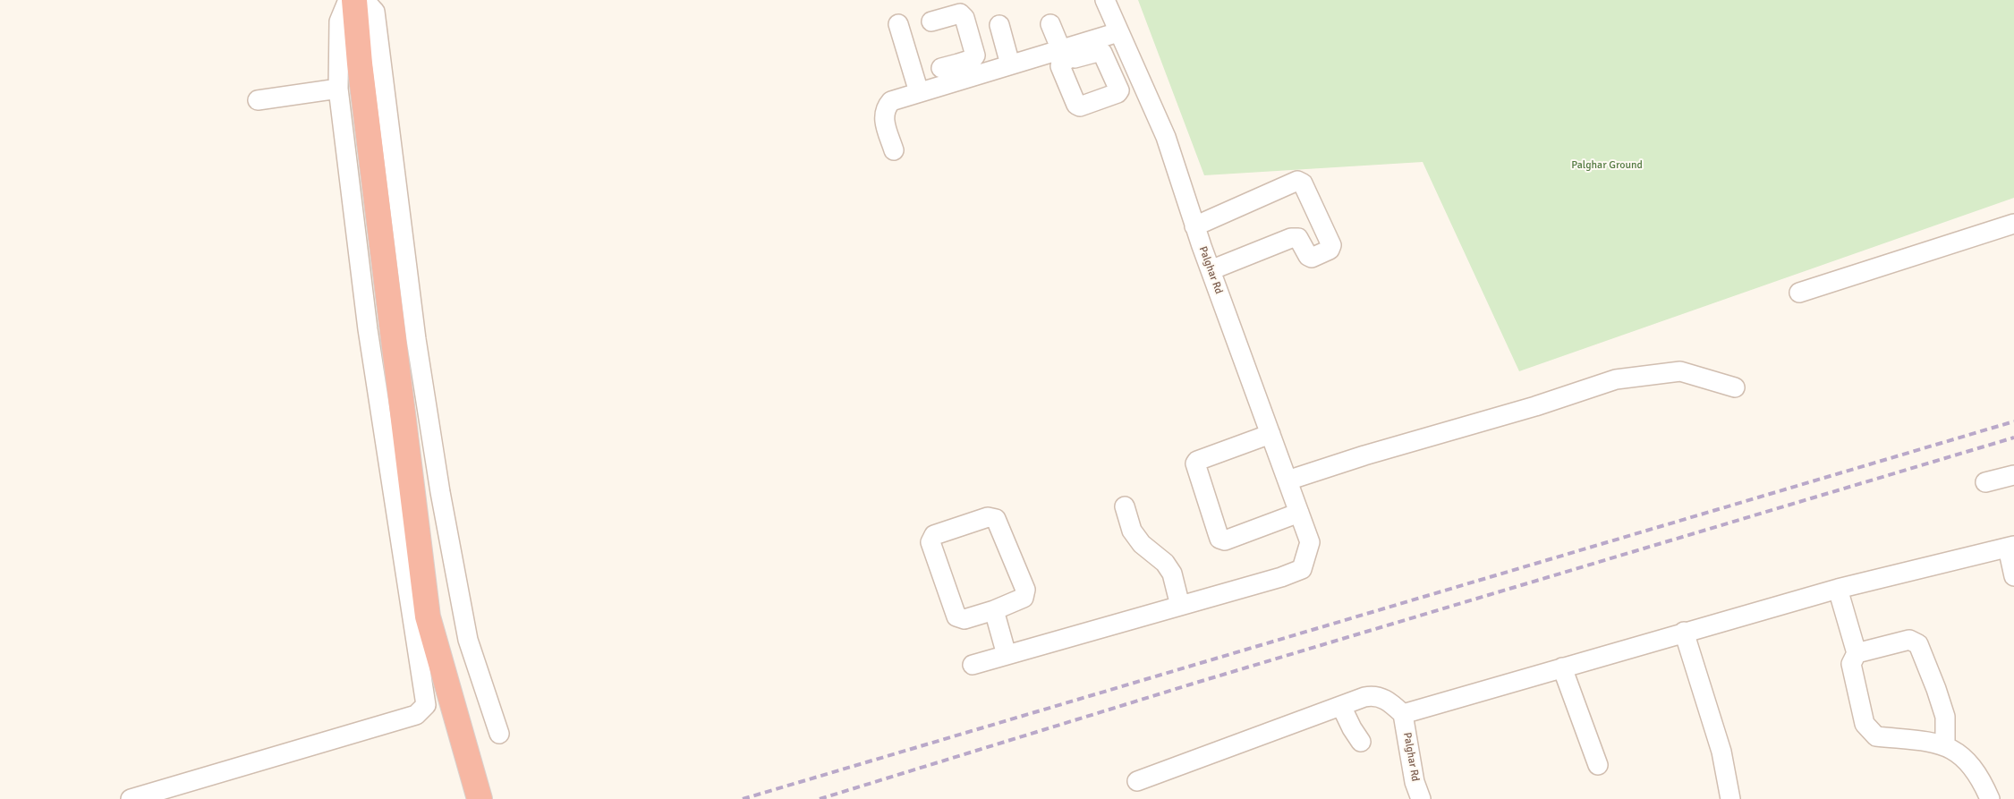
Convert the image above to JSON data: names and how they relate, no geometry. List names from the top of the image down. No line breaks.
{"streets":{"street":["Palghar Rd"]},"parks":["Palghar Ground"]}
